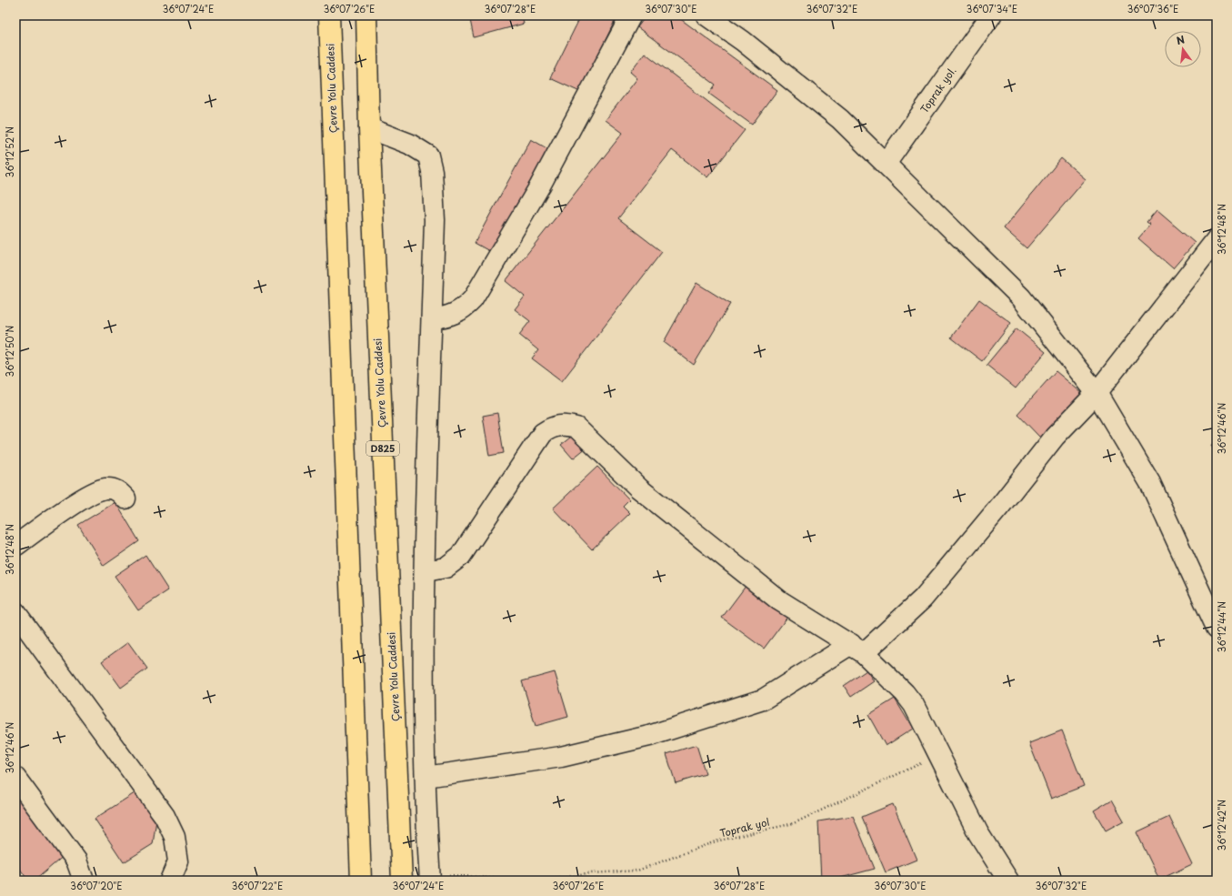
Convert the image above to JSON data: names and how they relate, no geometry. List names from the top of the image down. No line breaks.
{"streets":{"highway":["Çevre Yolu Caddesi","D825"],"street":["Toprak yol."],"path":["Toprak yol"]},"north":"top","coordinates":["36°07'24\"E","36°07'26\"E","36°07'28\"E","36°07'30\"E","36°07'32\"E","36°07'34\"E","36°07'36\"E","36°12'52\"N","36°12'48\"N","36°12'50\"N","36°12'46\"N","36°12'44\"N","36°12'42\"N","36°07'20\"E","36°07'22\"E"]}
